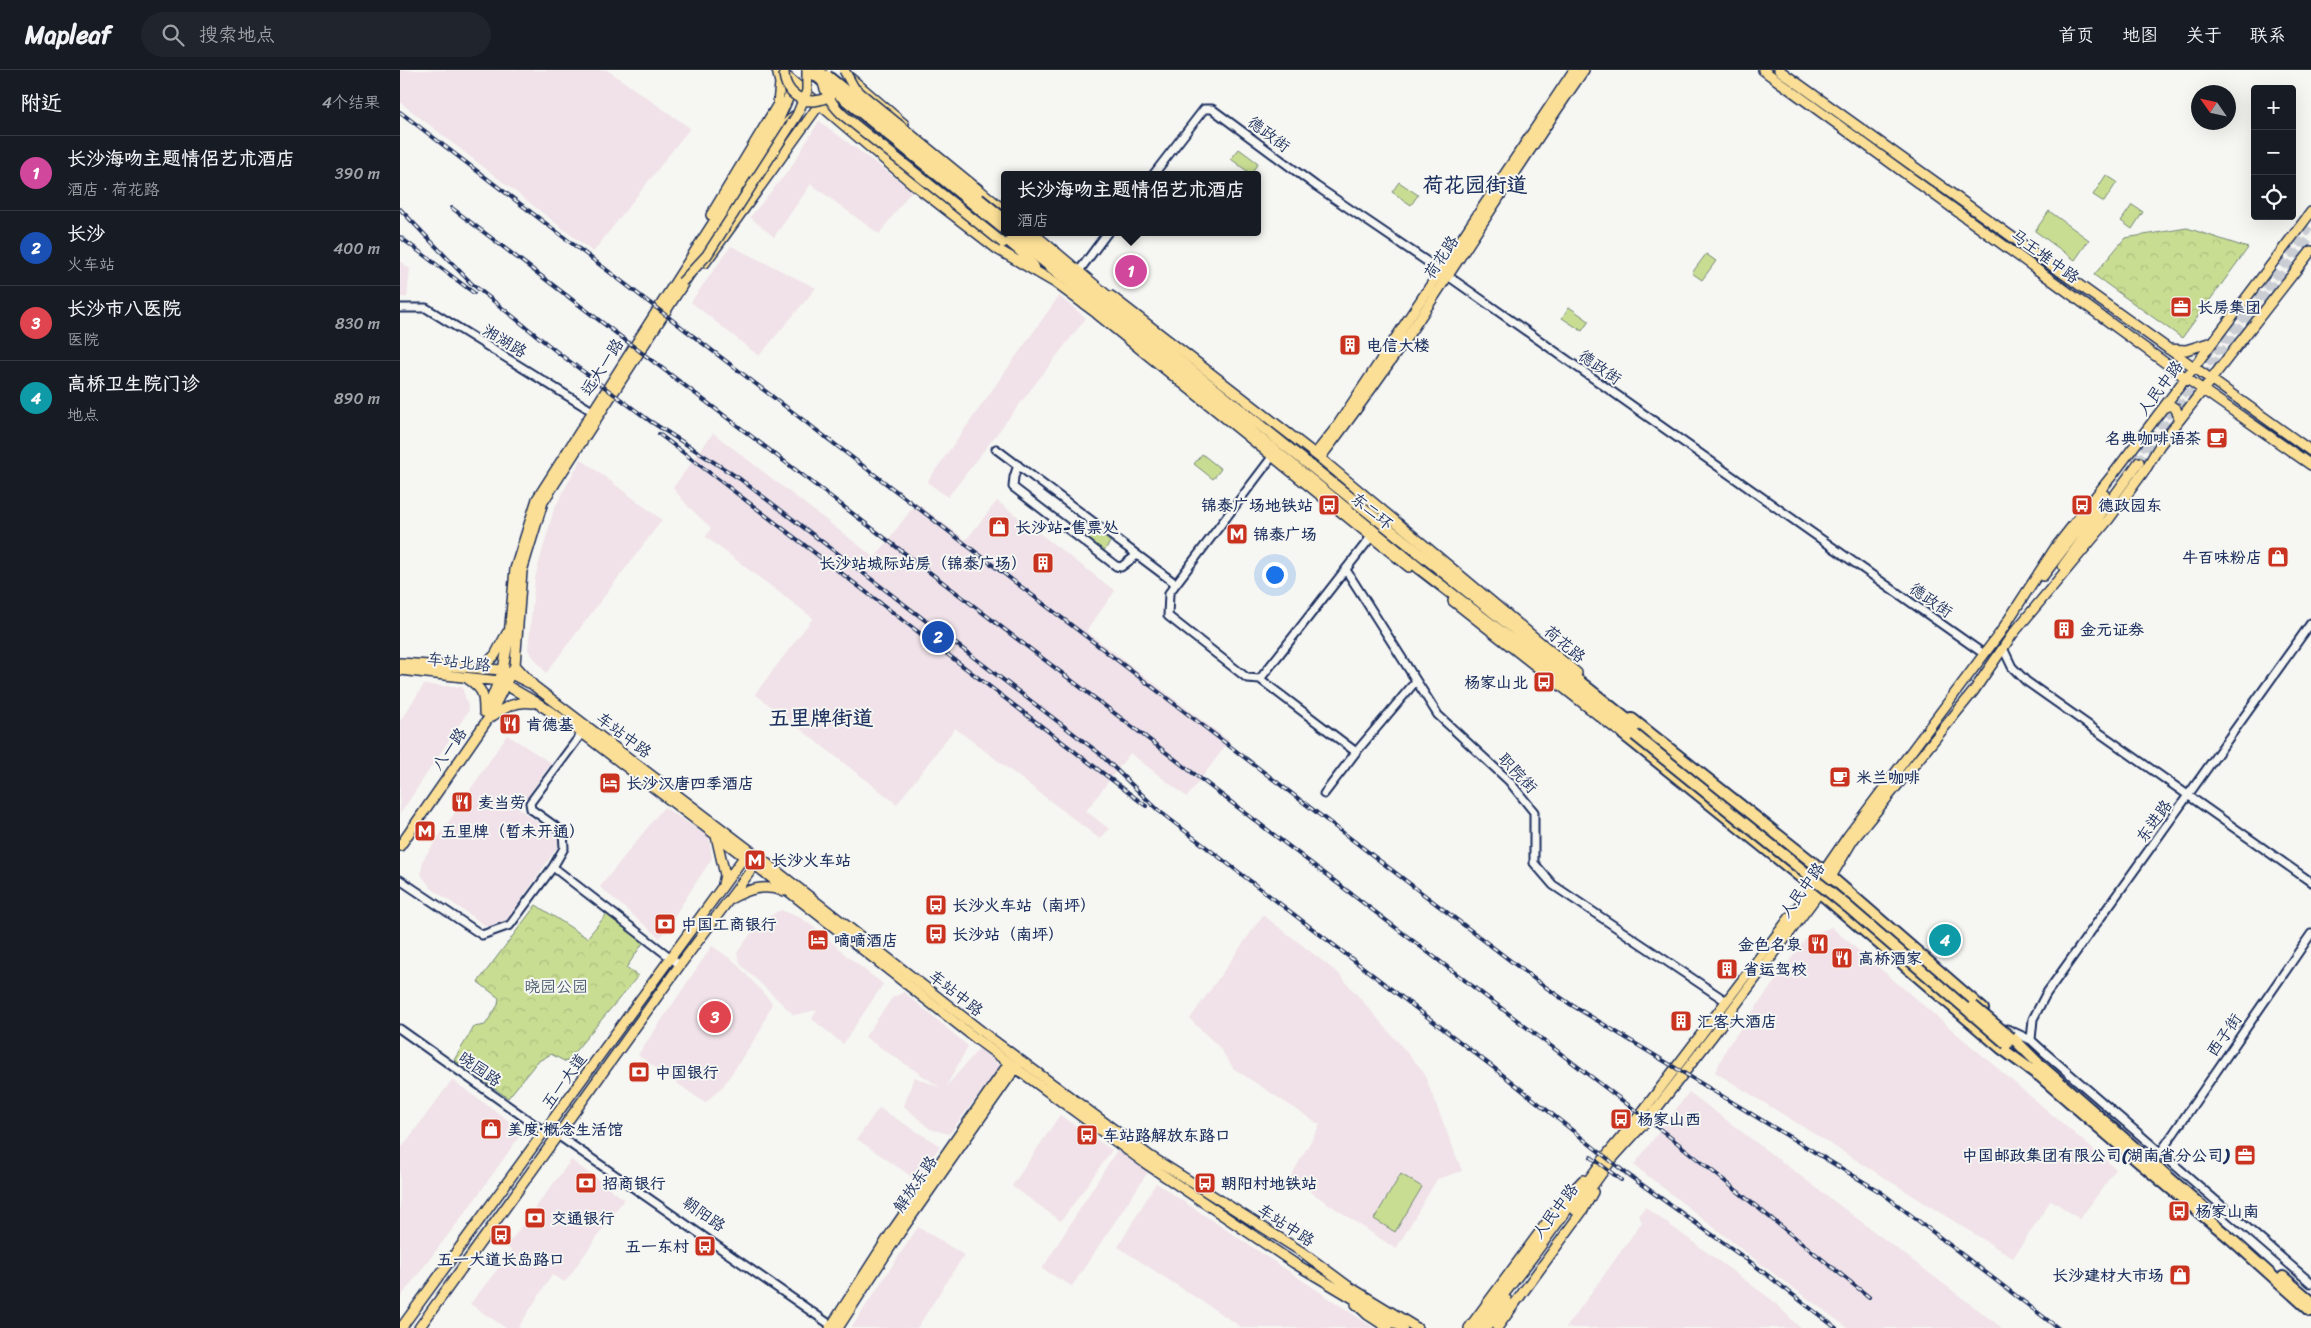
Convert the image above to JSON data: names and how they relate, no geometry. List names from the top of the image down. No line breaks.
{"streets":{"highway":["东二环"],"main road":["马王堆中路","荷花路","远大一路","人民中路","车站北路","车站中路","八一路","五一大道","解放东路"],"street":["德政街","湘湖路","职院街","东进路","西子街","晓园路","朝阳路"]},"crossings":[["德政街","荷花路"],["德政街","人民中路"],["马王堆中路","人民中路"],["荷花路","东二环"],["湘湖路","远大一路"],["远大一路","车站北路"],["远大一路","八一路"],["人民中路","职院街"],["车站北路","车站中路"],["车站北路","八一路"],["车站中路","五一大道"],["车站中路","解放东路"],["晓园路","五一大道"],["晓园路","朝阳路"],["五一大道","朝阳路"],["解放东路","朝阳路"]],"districts":["荷花园街道","五里牌街道"],"parks":["晓园公园"],"places":{"office":["长房集团","中国邮政集团有限公司(湖南省分公司)"],"building":["电信大楼","长沙站城际站房（锦泰广场）","金元证券","省运驾校","汇客大酒店"],"cafe":["名典咖啡语茶","米兰咖啡"],"bus stop":["锦泰广场地铁站","德政园东","杨家山北","长沙火车站（南坪）","长沙站（南坪）","杨家山西","车站路解放东路口","朝阳村地铁站","杨家山南","五一大道长岛路口","五一东村"],"shop":["长沙站-售票处","牛百味粉店","美度·概念生活馆","长沙建材大市场"],"metro station":["锦泰广场","五里牌（暂未开通）","长沙火车站"],"restaurant":["肯德基","麦当劳","金色名泉","高桥酒家"],"hotel":["长沙汉唐四季酒店","嘀嘀酒店"],"bank":["中国工商银行","中国银行","招商银行","交通银行"]},"north":"top left","page":{"header":"Mapleaf","search":"搜索地点","nav":["首页","地图","关于","联系"],"heading":["附近","4个结果"],"map_buttons":["+","−"],"list":[{"mark":"1","name":"长沙海吻主题情侣艺术酒店","note":"酒店 · 荷花路","value":"390 m"},{"mark":"2","name":"长沙","note":"火车站","value":"400 m"},{"mark":"3","name":"长沙市八医院","note":"医院","value":"830 m"},{"mark":"4","name":"高桥卫生院门诊","note":"地点","value":"890 m"}],"popup":["长沙海吻主题情侣艺术酒店","酒店"],"pins":["1","2","4","3"]}}
